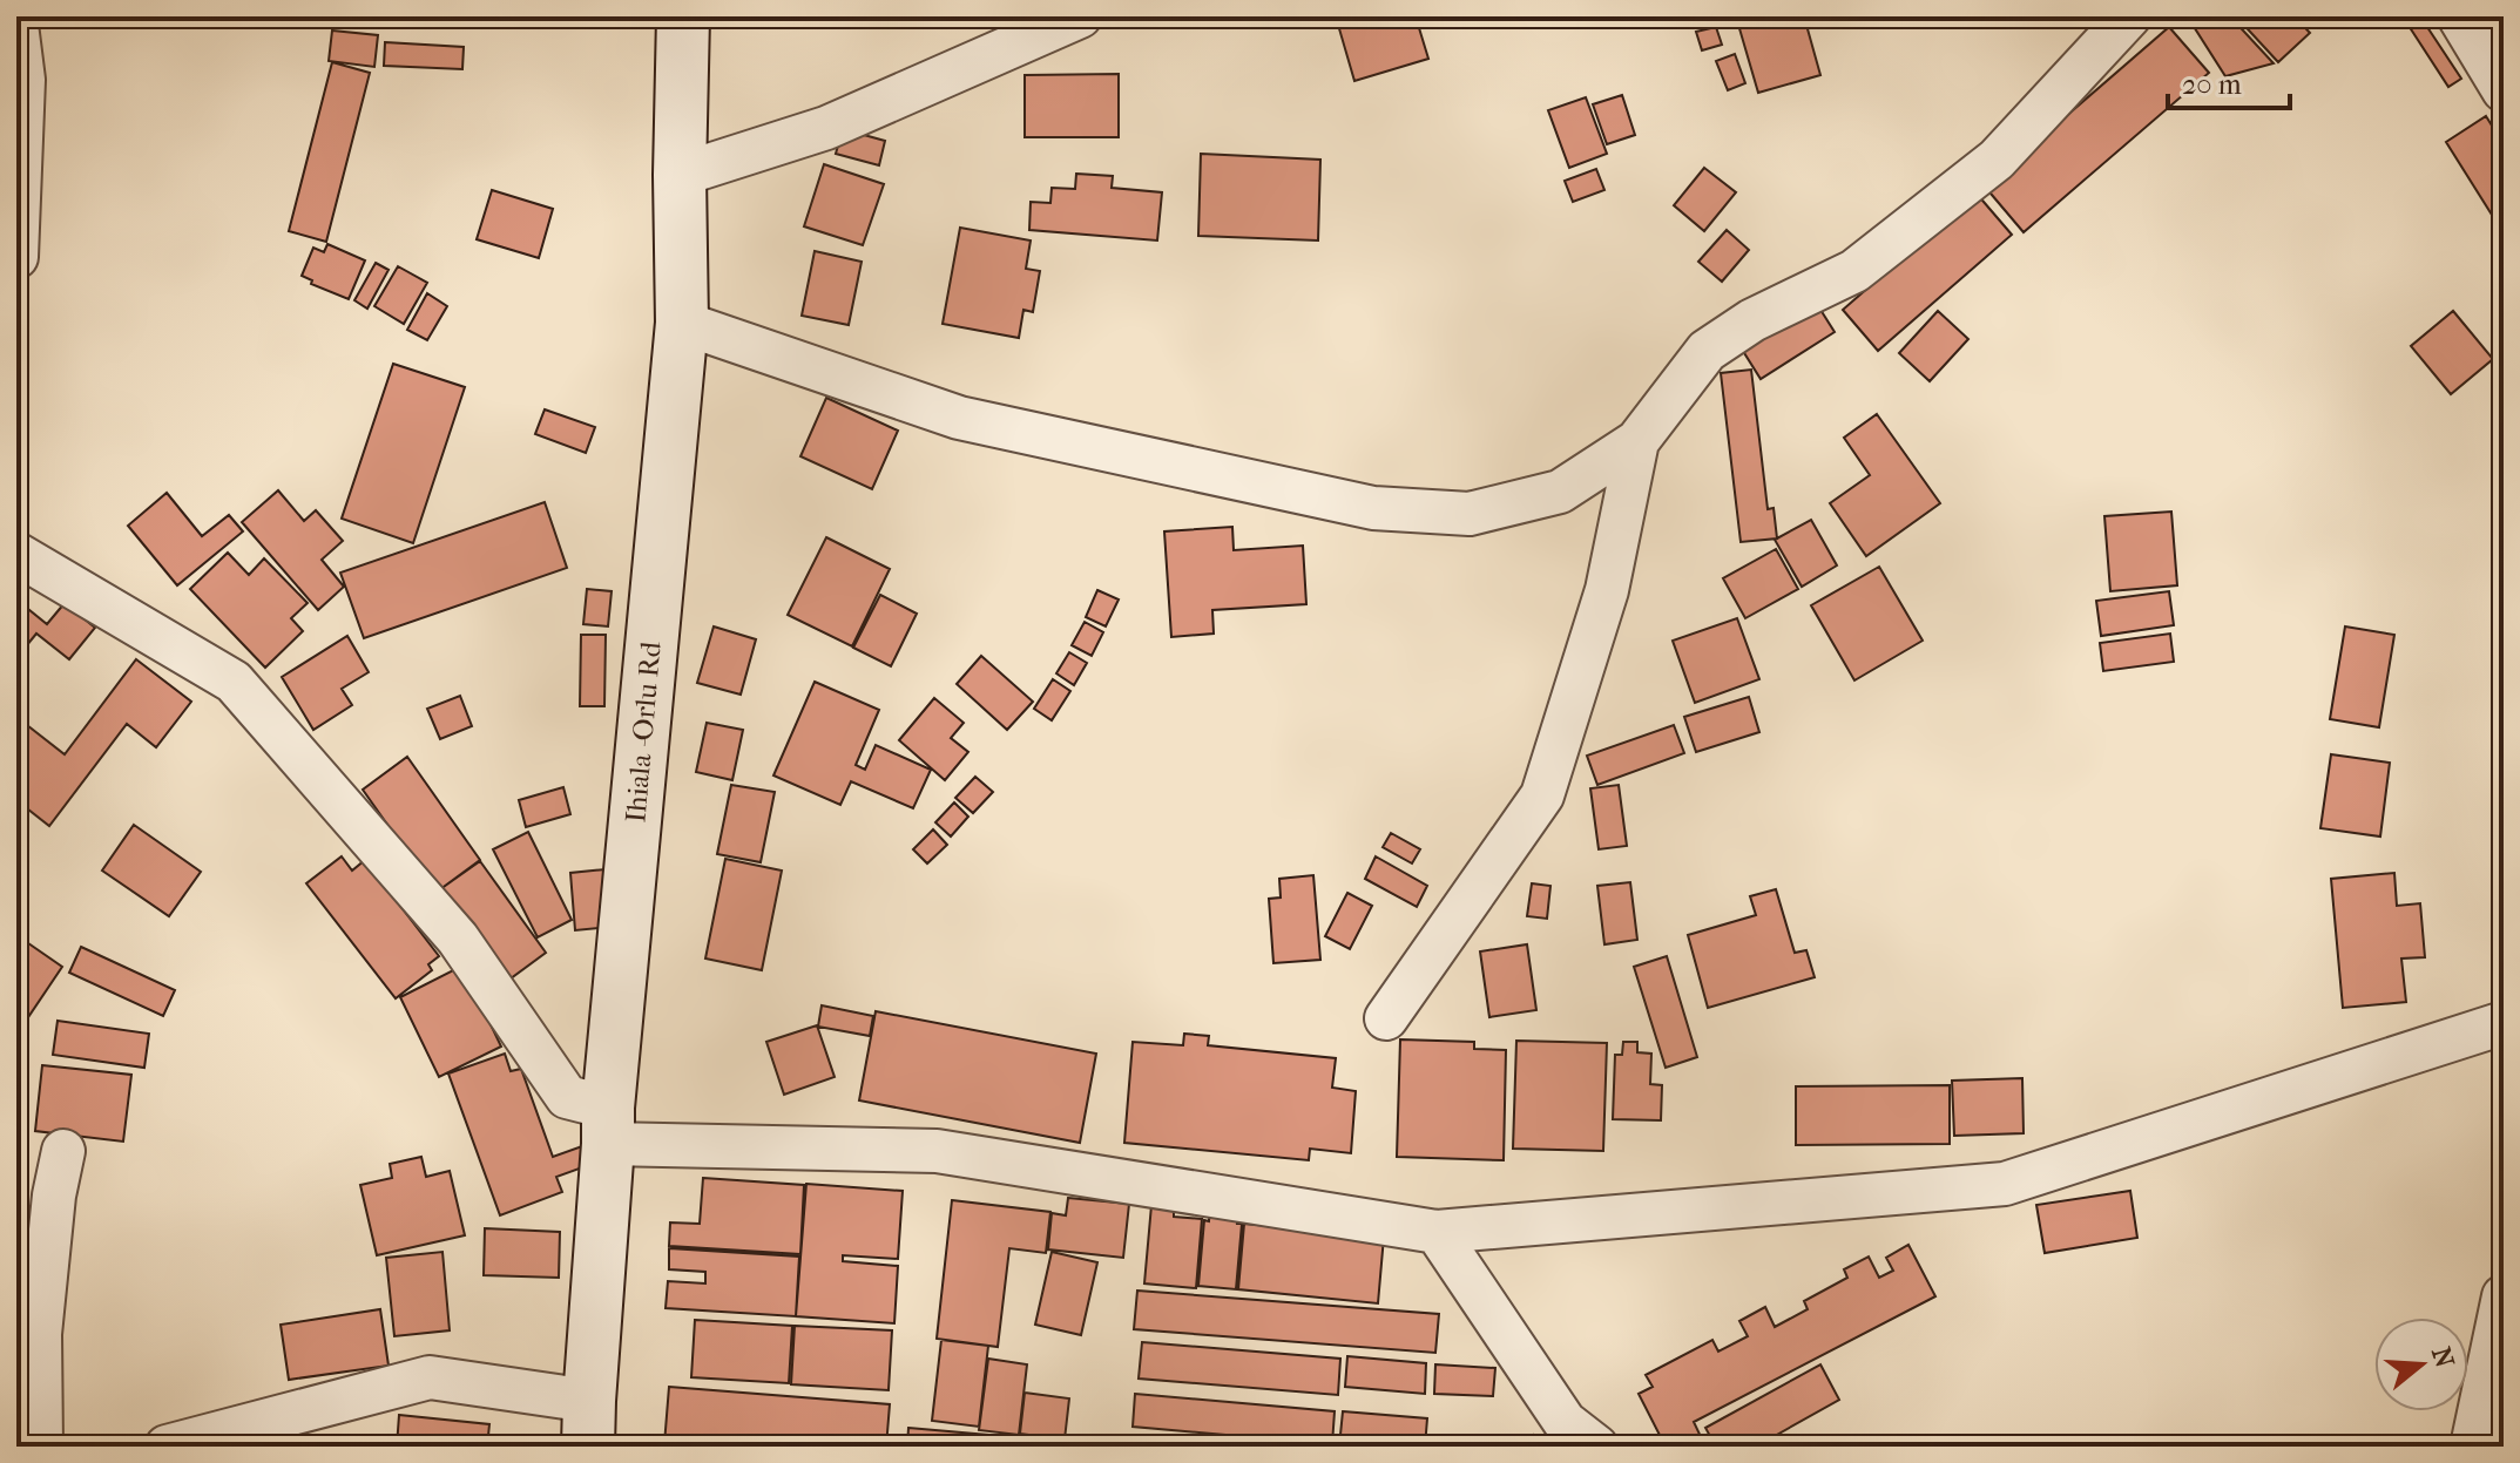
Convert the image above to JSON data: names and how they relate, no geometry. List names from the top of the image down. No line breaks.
{"streets":{"main road":["Ihiala -Orlu Rd"]},"scale_bar":"20 m","north":"right"}
